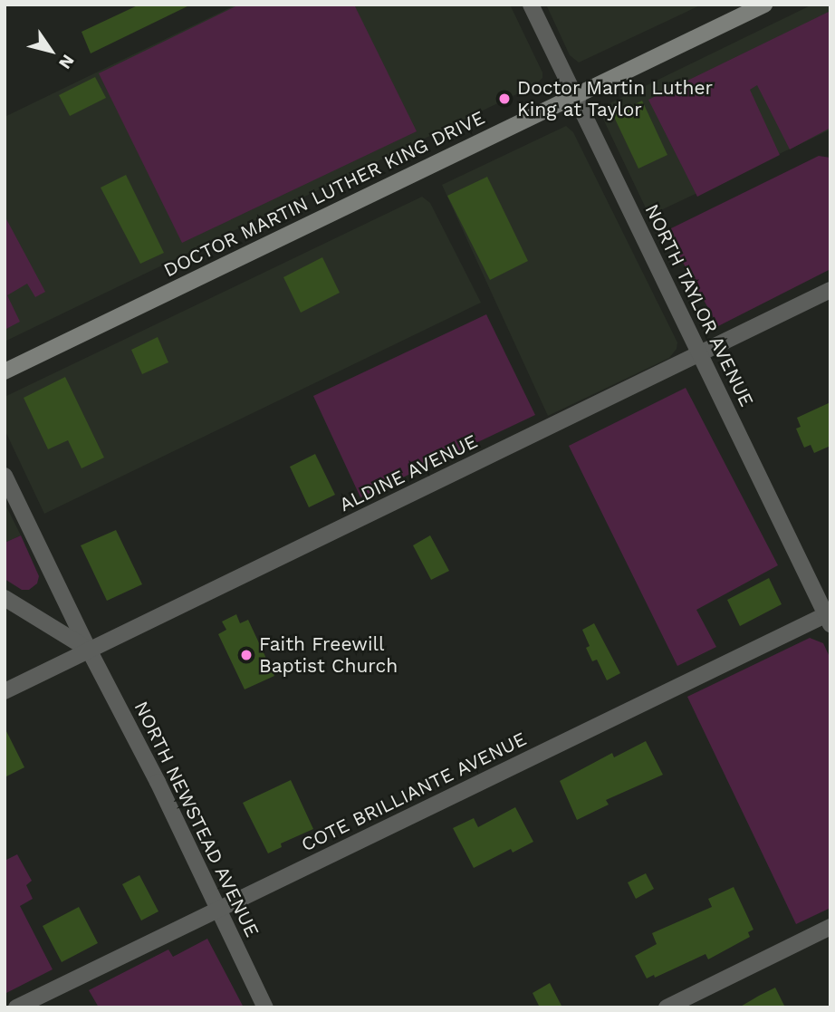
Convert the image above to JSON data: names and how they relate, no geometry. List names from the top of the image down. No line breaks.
{"streets":{"main road":["DOCTOR MARTIN LUTHER KING DRIVE"],"street":["NORTH TAYLOR AVENUE","ALDINE AVENUE","COTE BRILLIANTE AVENUE","NORTH NEWSTEAD AVENUE"]},"crossings":[["DOCTOR MARTIN LUTHER KING DRIVE","NORTH TAYLOR AVENUE"],["NORTH TAYLOR AVENUE","ALDINE AVENUE"],["NORTH TAYLOR AVENUE","COTE BRILLIANTE AVENUE"],["ALDINE AVENUE","NORTH NEWSTEAD AVENUE"],["COTE BRILLIANTE AVENUE","NORTH NEWSTEAD AVENUE"]],"places":["Doctor Martin Luther King at Taylor","Faith Freewill Baptist Church"],"north":"bottom right"}
